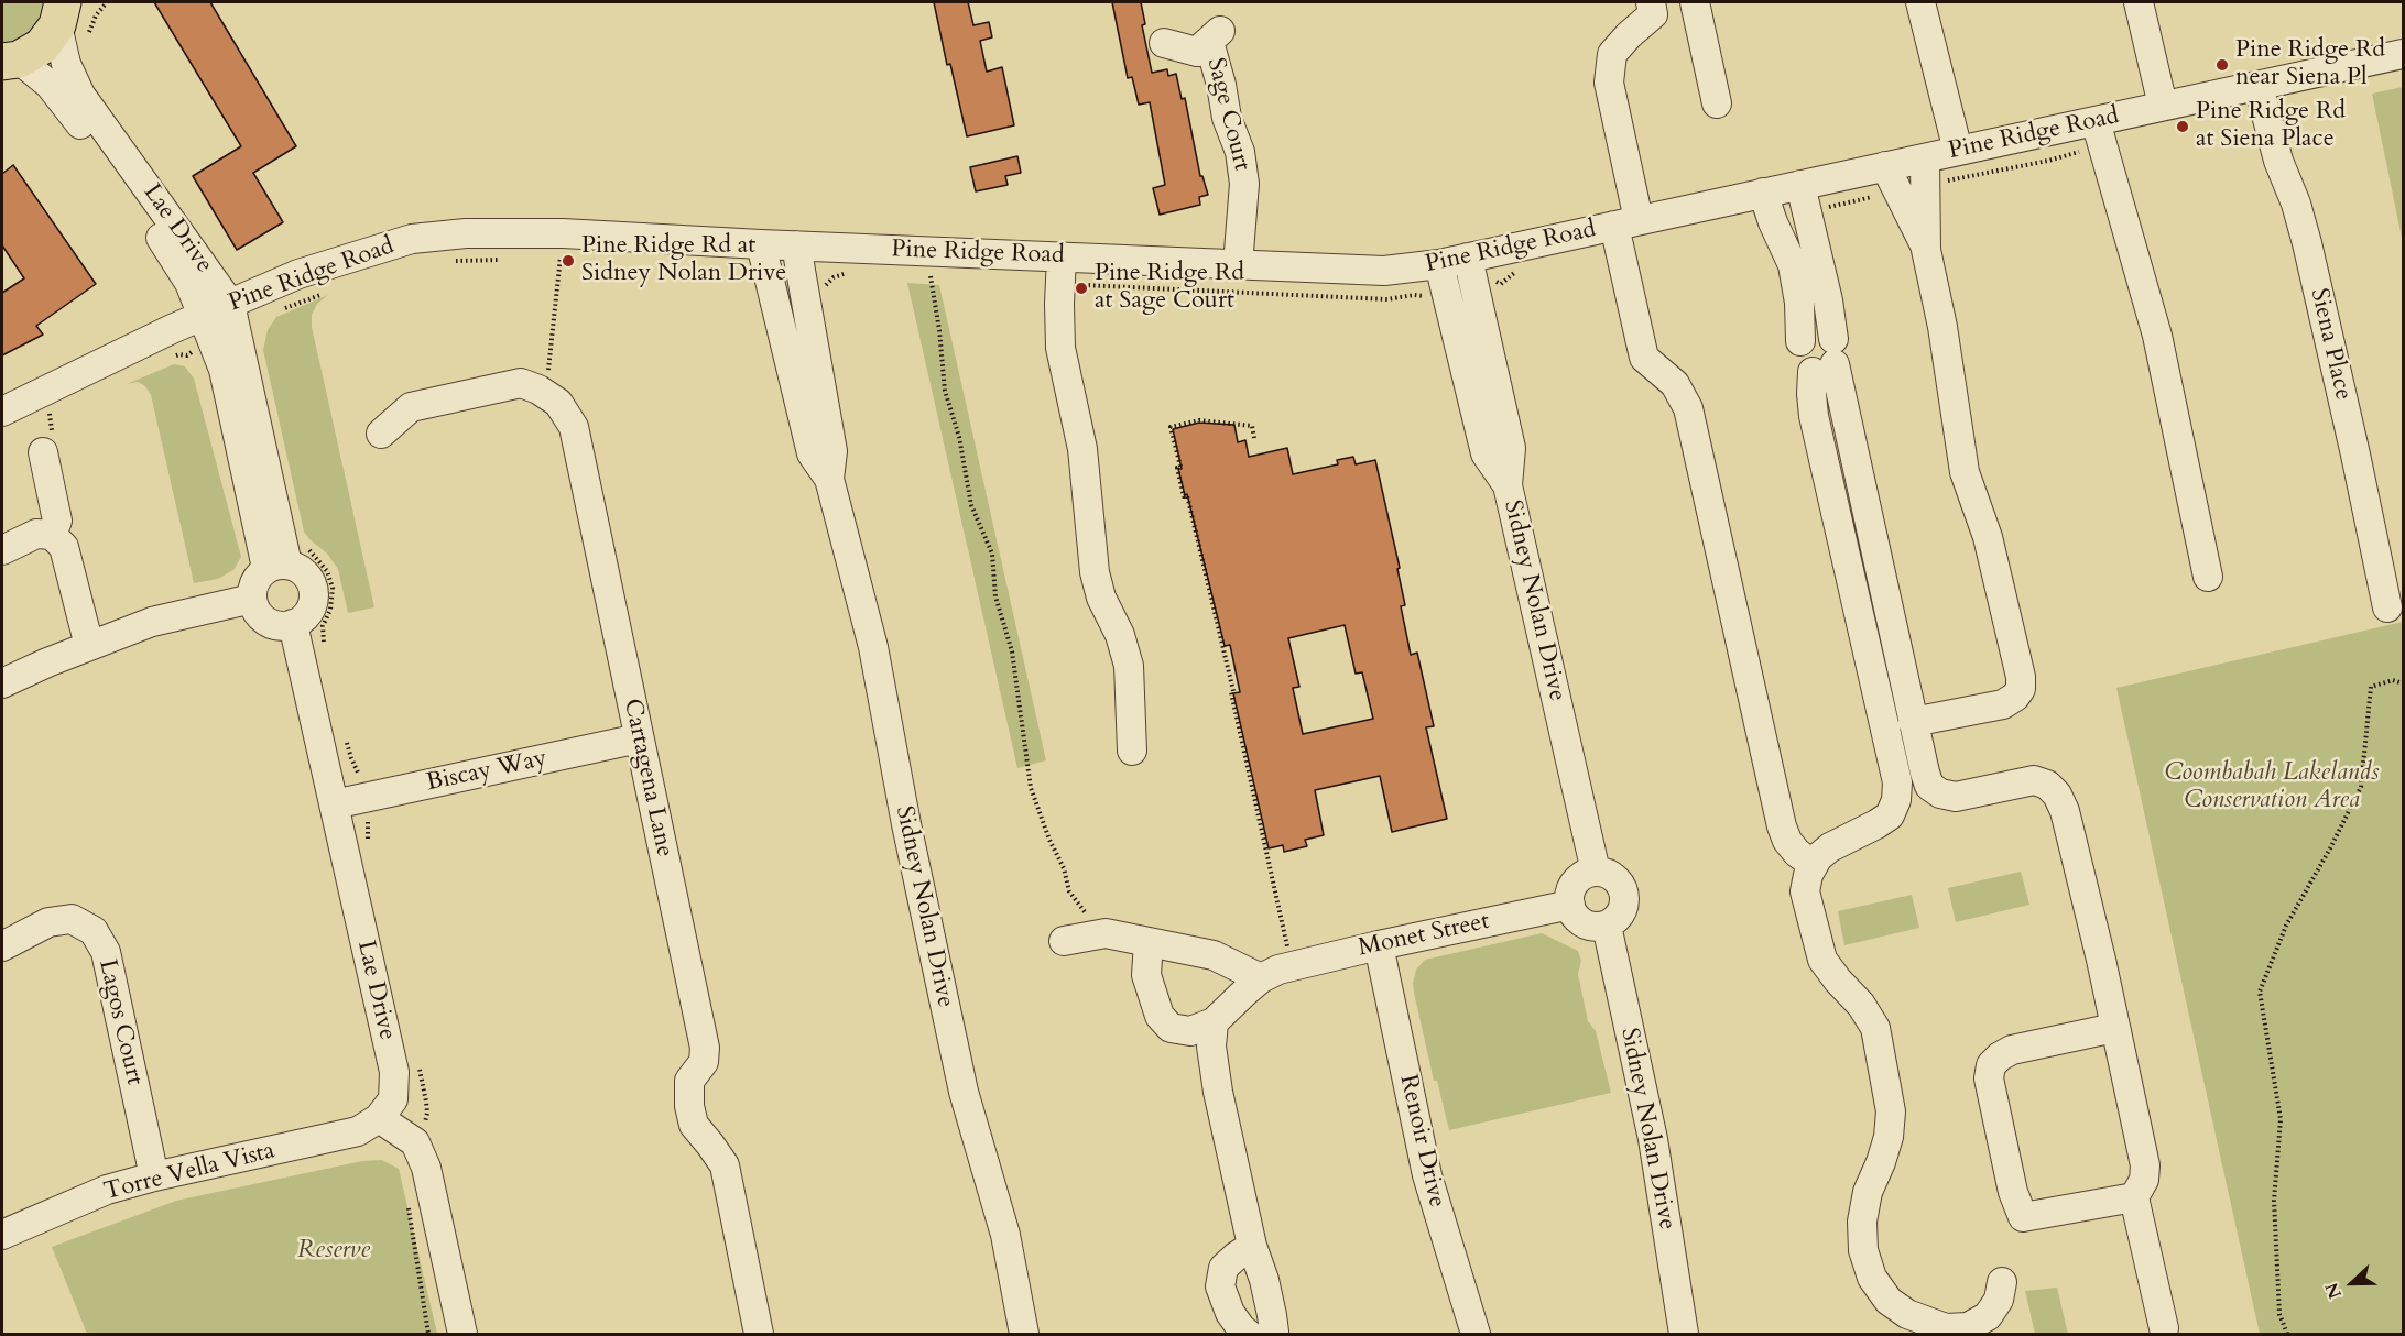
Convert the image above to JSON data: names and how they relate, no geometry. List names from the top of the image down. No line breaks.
{"streets":{"street":["Sage Court","Pine Ridge Road","Lae Drive","Siena Place","Sidney Nolan Drive","Biscay Way","Cartagena Lane","Monet Street","Lagos Court","Renoir Drive","Torre Vella Vista"]},"crossings":[["Sage Court","Pine Ridge Road"],["Pine Ridge Road","Lae Drive"],["Pine Ridge Road","Siena Place"],["Pine Ridge Road","Sidney Nolan Drive"],["Lae Drive","Biscay Way"],["Lae Drive","Torre Vella Vista"],["Sidney Nolan Drive","Monet Street"],["Biscay Way","Cartagena Lane"],["Monet Street","Renoir Drive"],["Lagos Court","Torre Vella Vista"]],"parks":["Coombabah Lakelands Conservation Area","Reserve"],"places":["Pine Ridge Rd near Siena Pl","Pine Ridge Rd at Siena Place","Pine Ridge Rd at Sidney Nolan Drive","Pine Ridge Rd at Sage Court"],"north":"left"}
